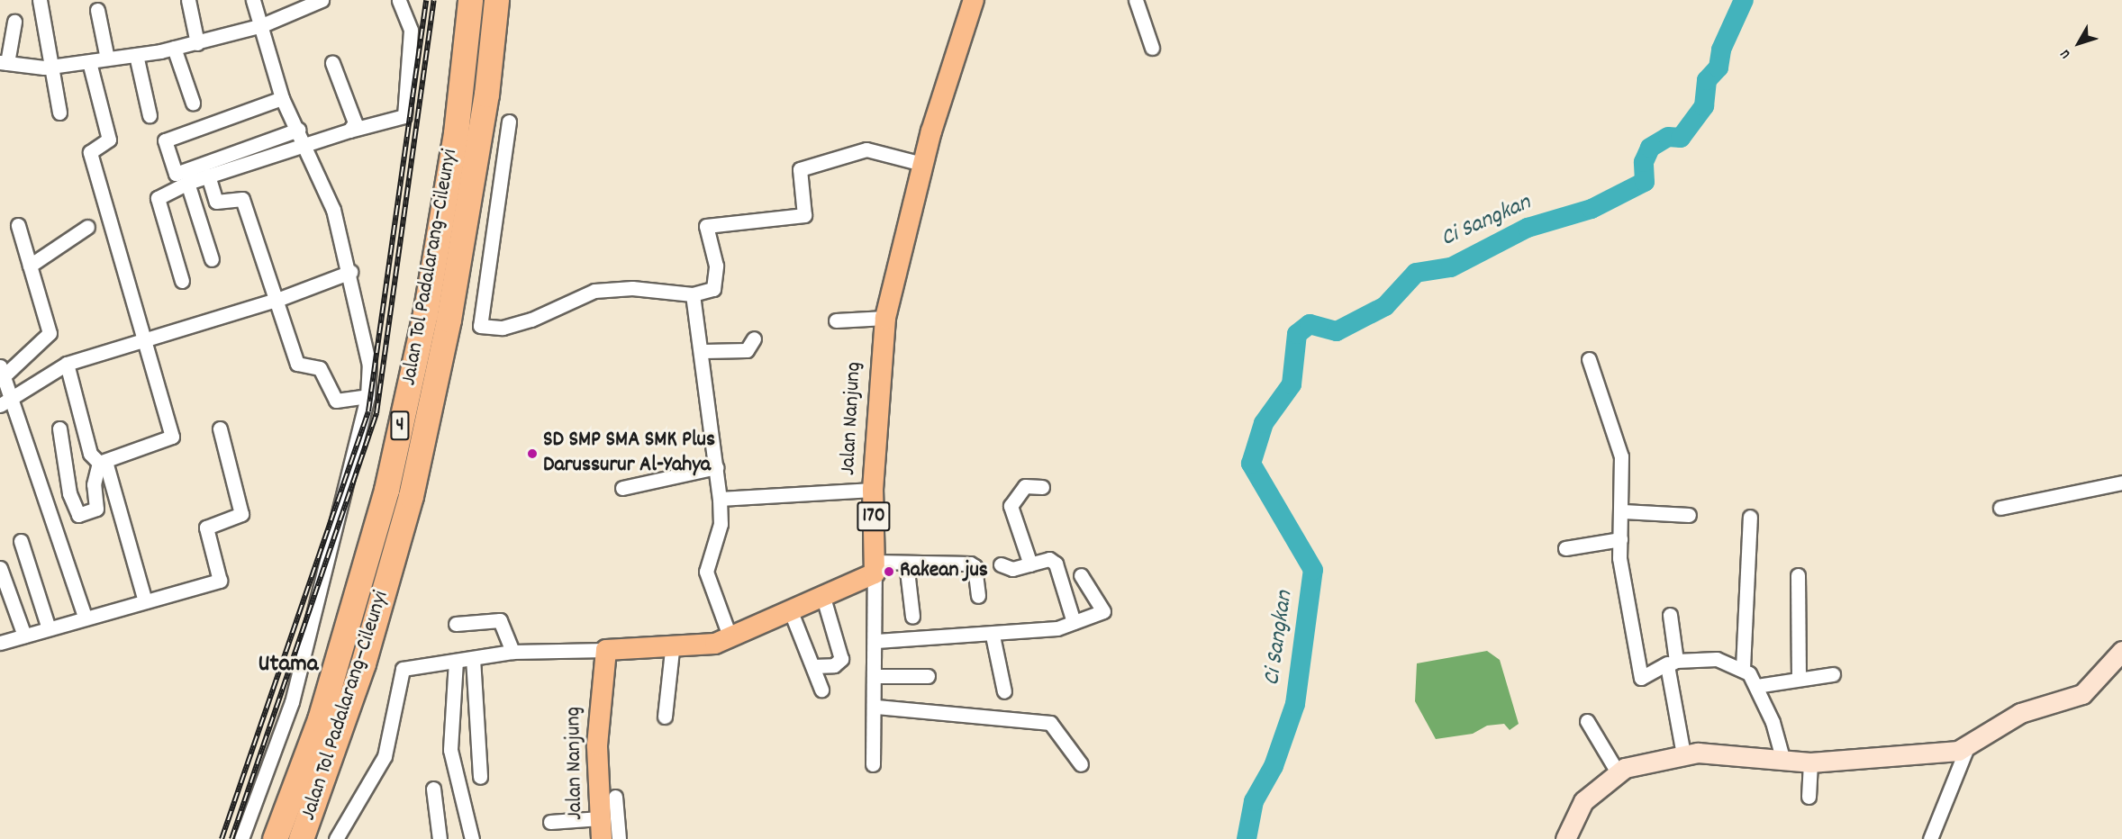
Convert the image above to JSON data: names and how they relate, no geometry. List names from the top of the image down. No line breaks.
{"streets":{"highway":["Jalan Tol Padalarang–Cileunyi","4"],"main road":["Jalan Nanjung","170"]},"districts":["Utama"],"water":["Ci Sangkan"],"places":["SD SMP SMA SMK Plus Darussurur Al-Yahya","Rakean jus"],"north":"bottom left"}
